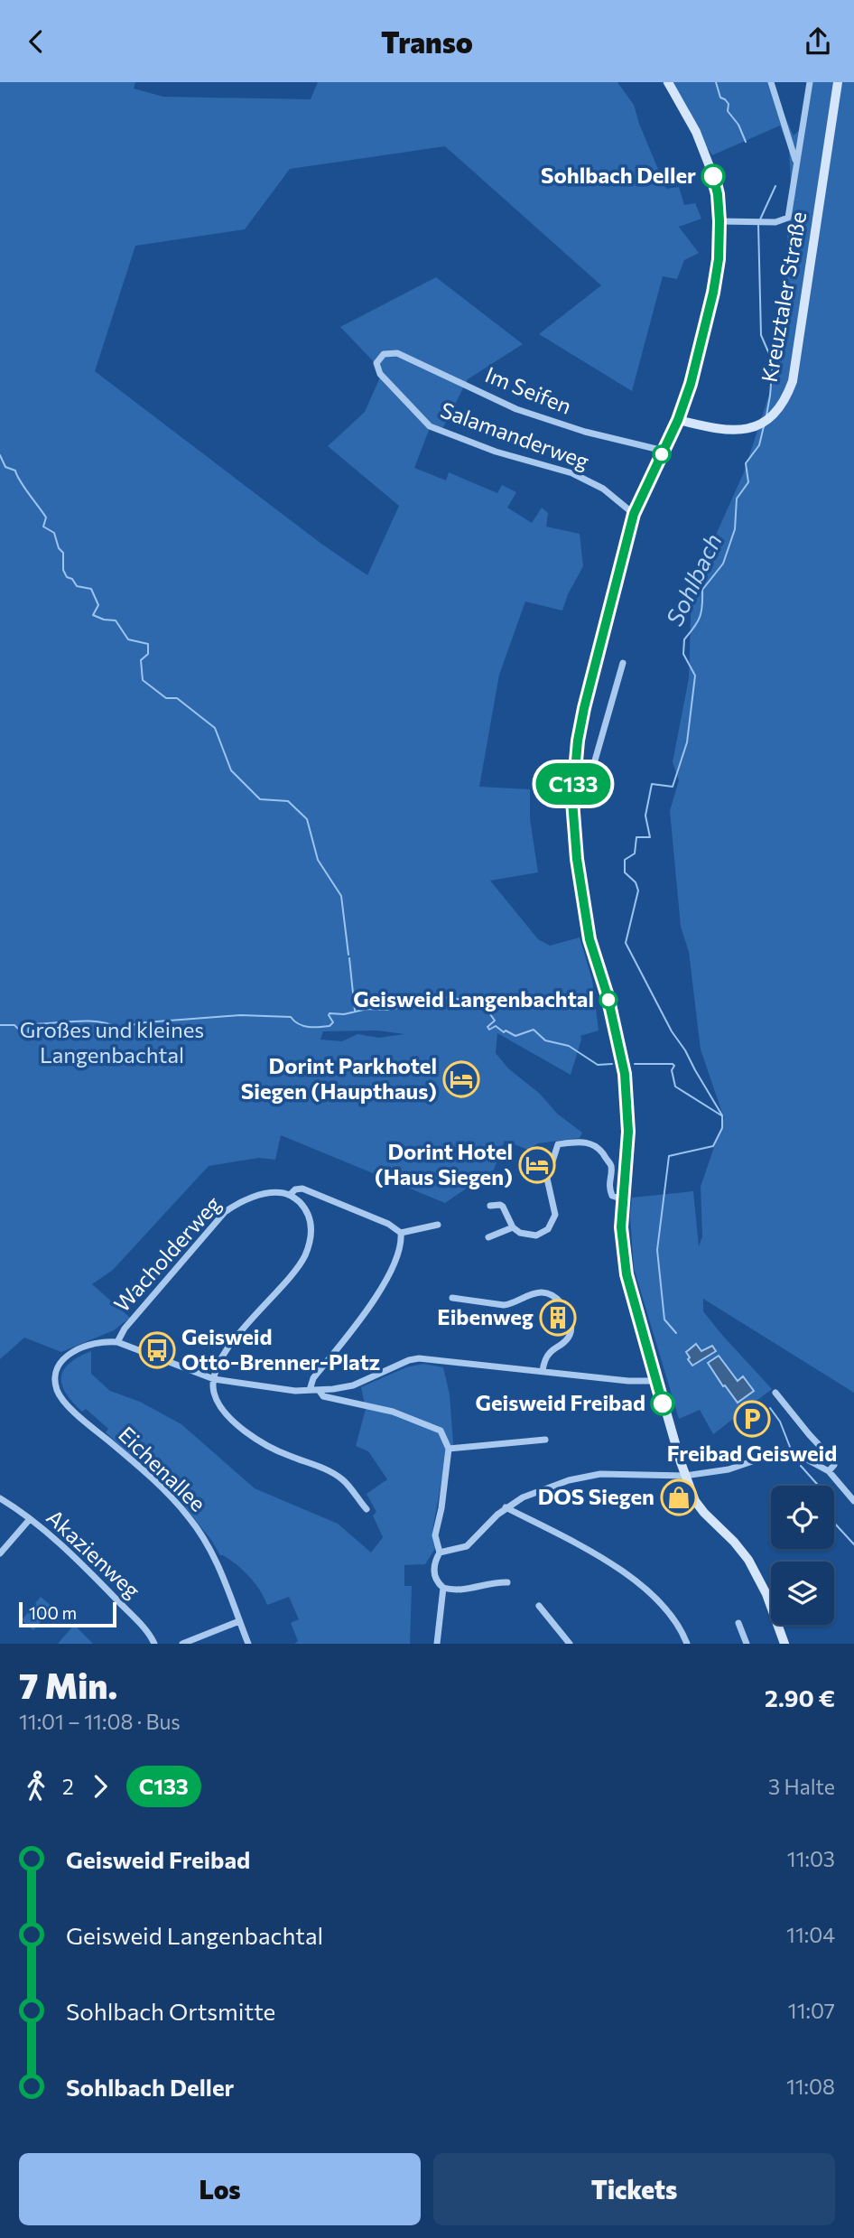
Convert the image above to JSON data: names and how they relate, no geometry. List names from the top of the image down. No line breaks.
{"streets":{"street":["Kreuztaler Straße","Im Seifen","Salamanderweg","Wacholderweg","Eichenallee","Akazienweg"]},"crossings":[["Im Seifen","Salamanderweg"],["Wacholderweg","Eichenallee"]],"water":["Sohlbach"],"parks":["Großes und kleines Langenbachtal"],"places":{"other":["Sohlbach Deller","Geisweid Langenbachtal","Geisweid Freibad"],"hotel":["Dorint Parkhotel Siegen (Haupthaus)","Dorint Hotel (Haus Siegen)"],"building":["Eibenweg"],"bus stop":["Geisweid Otto-Brenner-Platz"],"parking":["Freibad Geisweid"],"shop":["DOS Siegen"]},"lines":["bus line C133"],"scale_bar":"100 m","page":{"header":"Transo","on_map":"C133","scale":"100 m","heading":["7 Min.","11:01 – 11:08 · Bus","2.90 €"],"legs":["2","C133","3 Halte"],"list":[{"name":"Geisweid Freibad","value":"11:03"},{"name":"Geisweid Langenbachtal","value":"11:04"},{"name":"Sohlbach Ortsmitte","value":"11:07"},{"name":"Sohlbach Deller","value":"11:08"}],"buttons":["Los","Tickets"]}}
